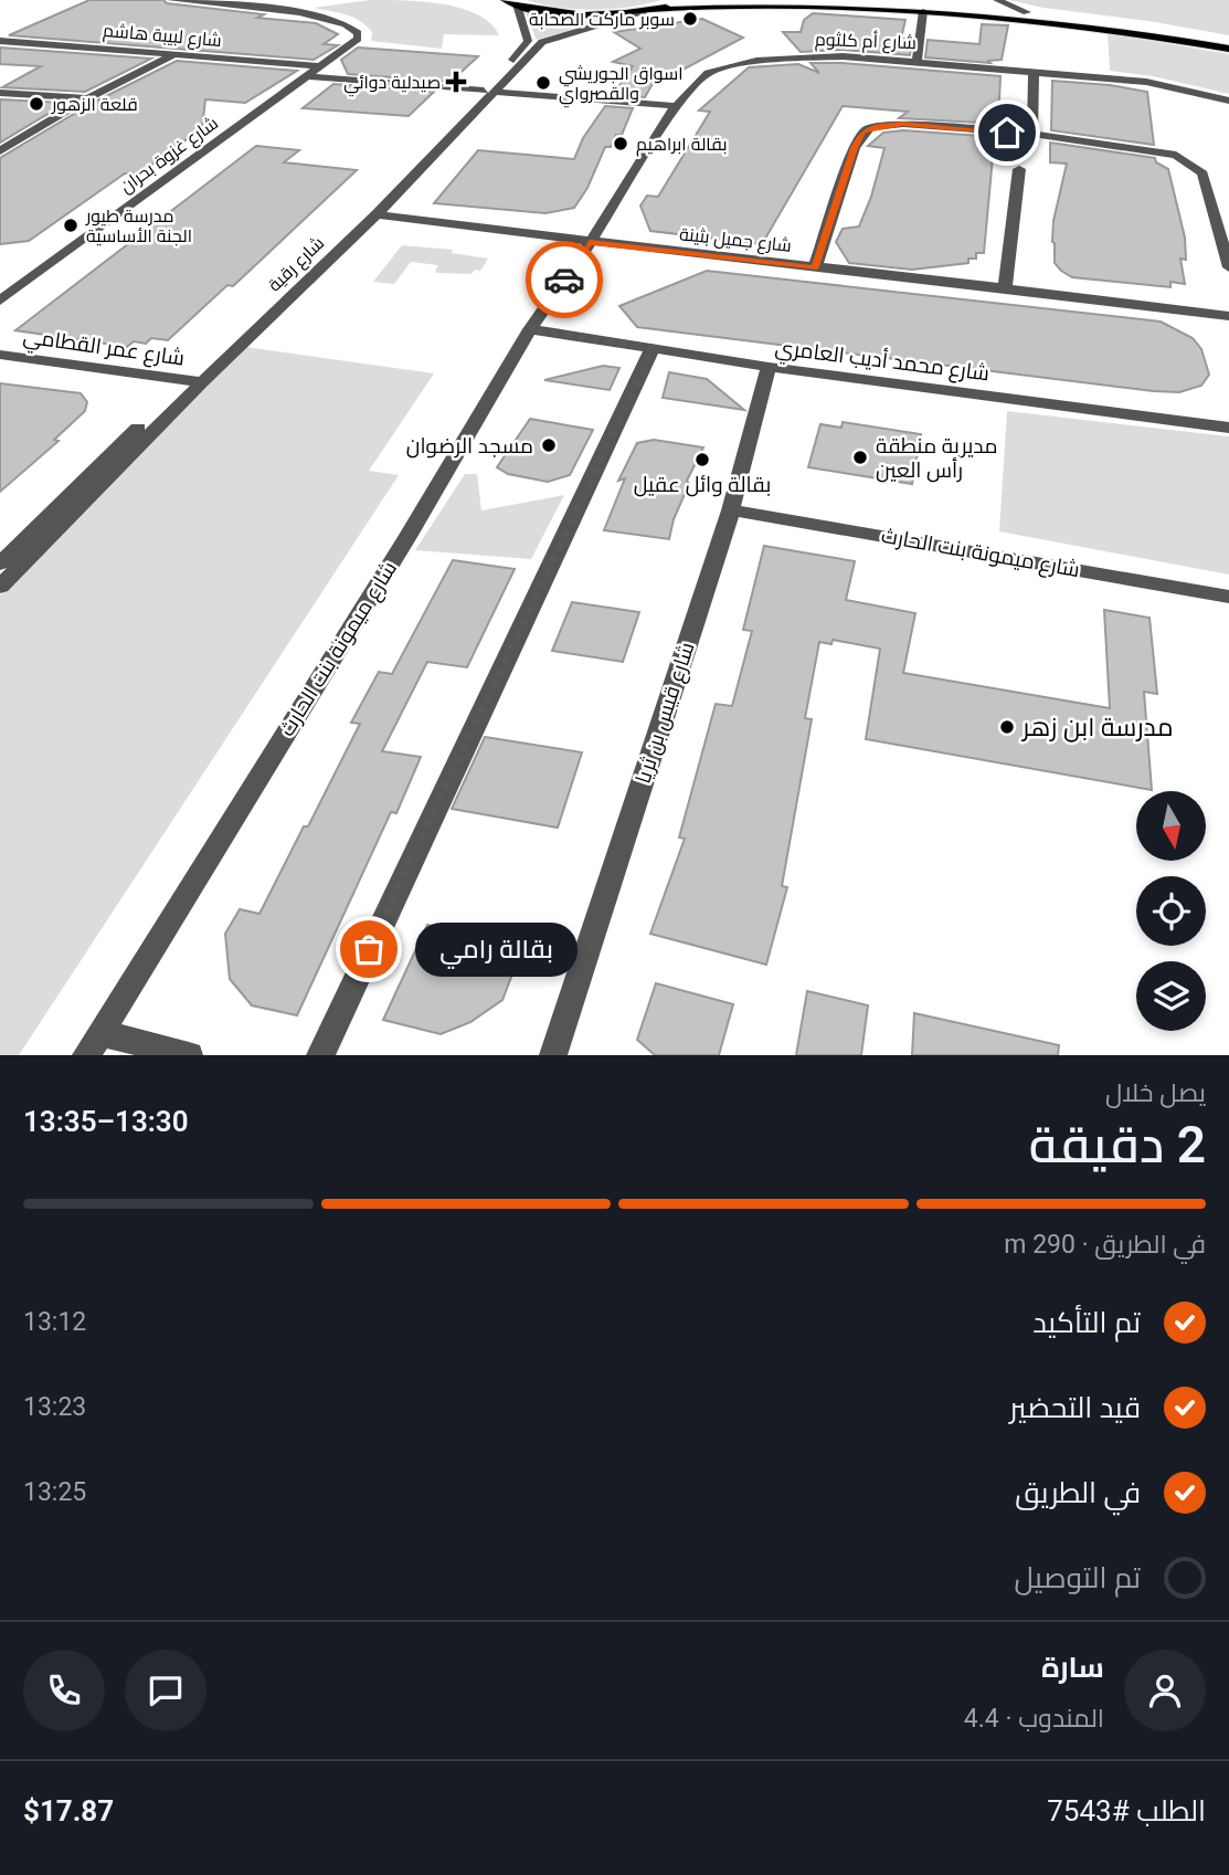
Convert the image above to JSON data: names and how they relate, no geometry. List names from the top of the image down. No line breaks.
{"streets":{"street":["شارع لبيبة هاشم","شارع أم كلثوم","شارع غزوة بحران","شارع جميل بثينة","شارع رقية","شارع عمر القطامي","شارع محمد أديب العامري","شارع ميمونة بنت الحارث","شارع قيس بن ثريا"]},"crossings":[["شارع لبيبة هاشم","شارع غزوة بحران"],["شارع أم كلثوم","شارع جميل بثينة"],["شارع أم كلثوم","شارع ميمونة بنت الحارث"],["شارع جميل بثينة","شارع رقية"],["شارع جميل بثينة","شارع ميمونة بنت الحارث"],["شارع رقية","شارع عمر القطامي"],["شارع محمد أديب العامري","شارع ميمونة بنت الحارث"],["شارع محمد أديب العامري","شارع قيس بن ثريا"],["شارع ميمونة بنت الحارث","شارع قيس بن ثريا"]],"places":{"other":["سوبر ماركت الصحابة","اسواق الجوريشي والقصرواي","قلعة الزهور","بقالة ابراهيم","مدرسة طيور الجنة الأساسية","مسجد الرضوان","مديرية منطقة رأس العين","بقالة وائل عقيل","مدرسة ابن زهر","بقالة رامي"],"health":["صيدلية دوائي"]},"north":"bottom","page":{"bubble":"بقالة رامي","heading":["2 دقيقة","يصل خلال","13:30–13:35"],"panel":["سارة","المندوب · 4.4","الطلب #7543","$17.87"],"bar":"في الطريق · 290 m","list":[["تم التأكيد","13:12"],["قيد التحضير","13:23"],["في الطريق","13:25"],"تم التوصيل"]}}
